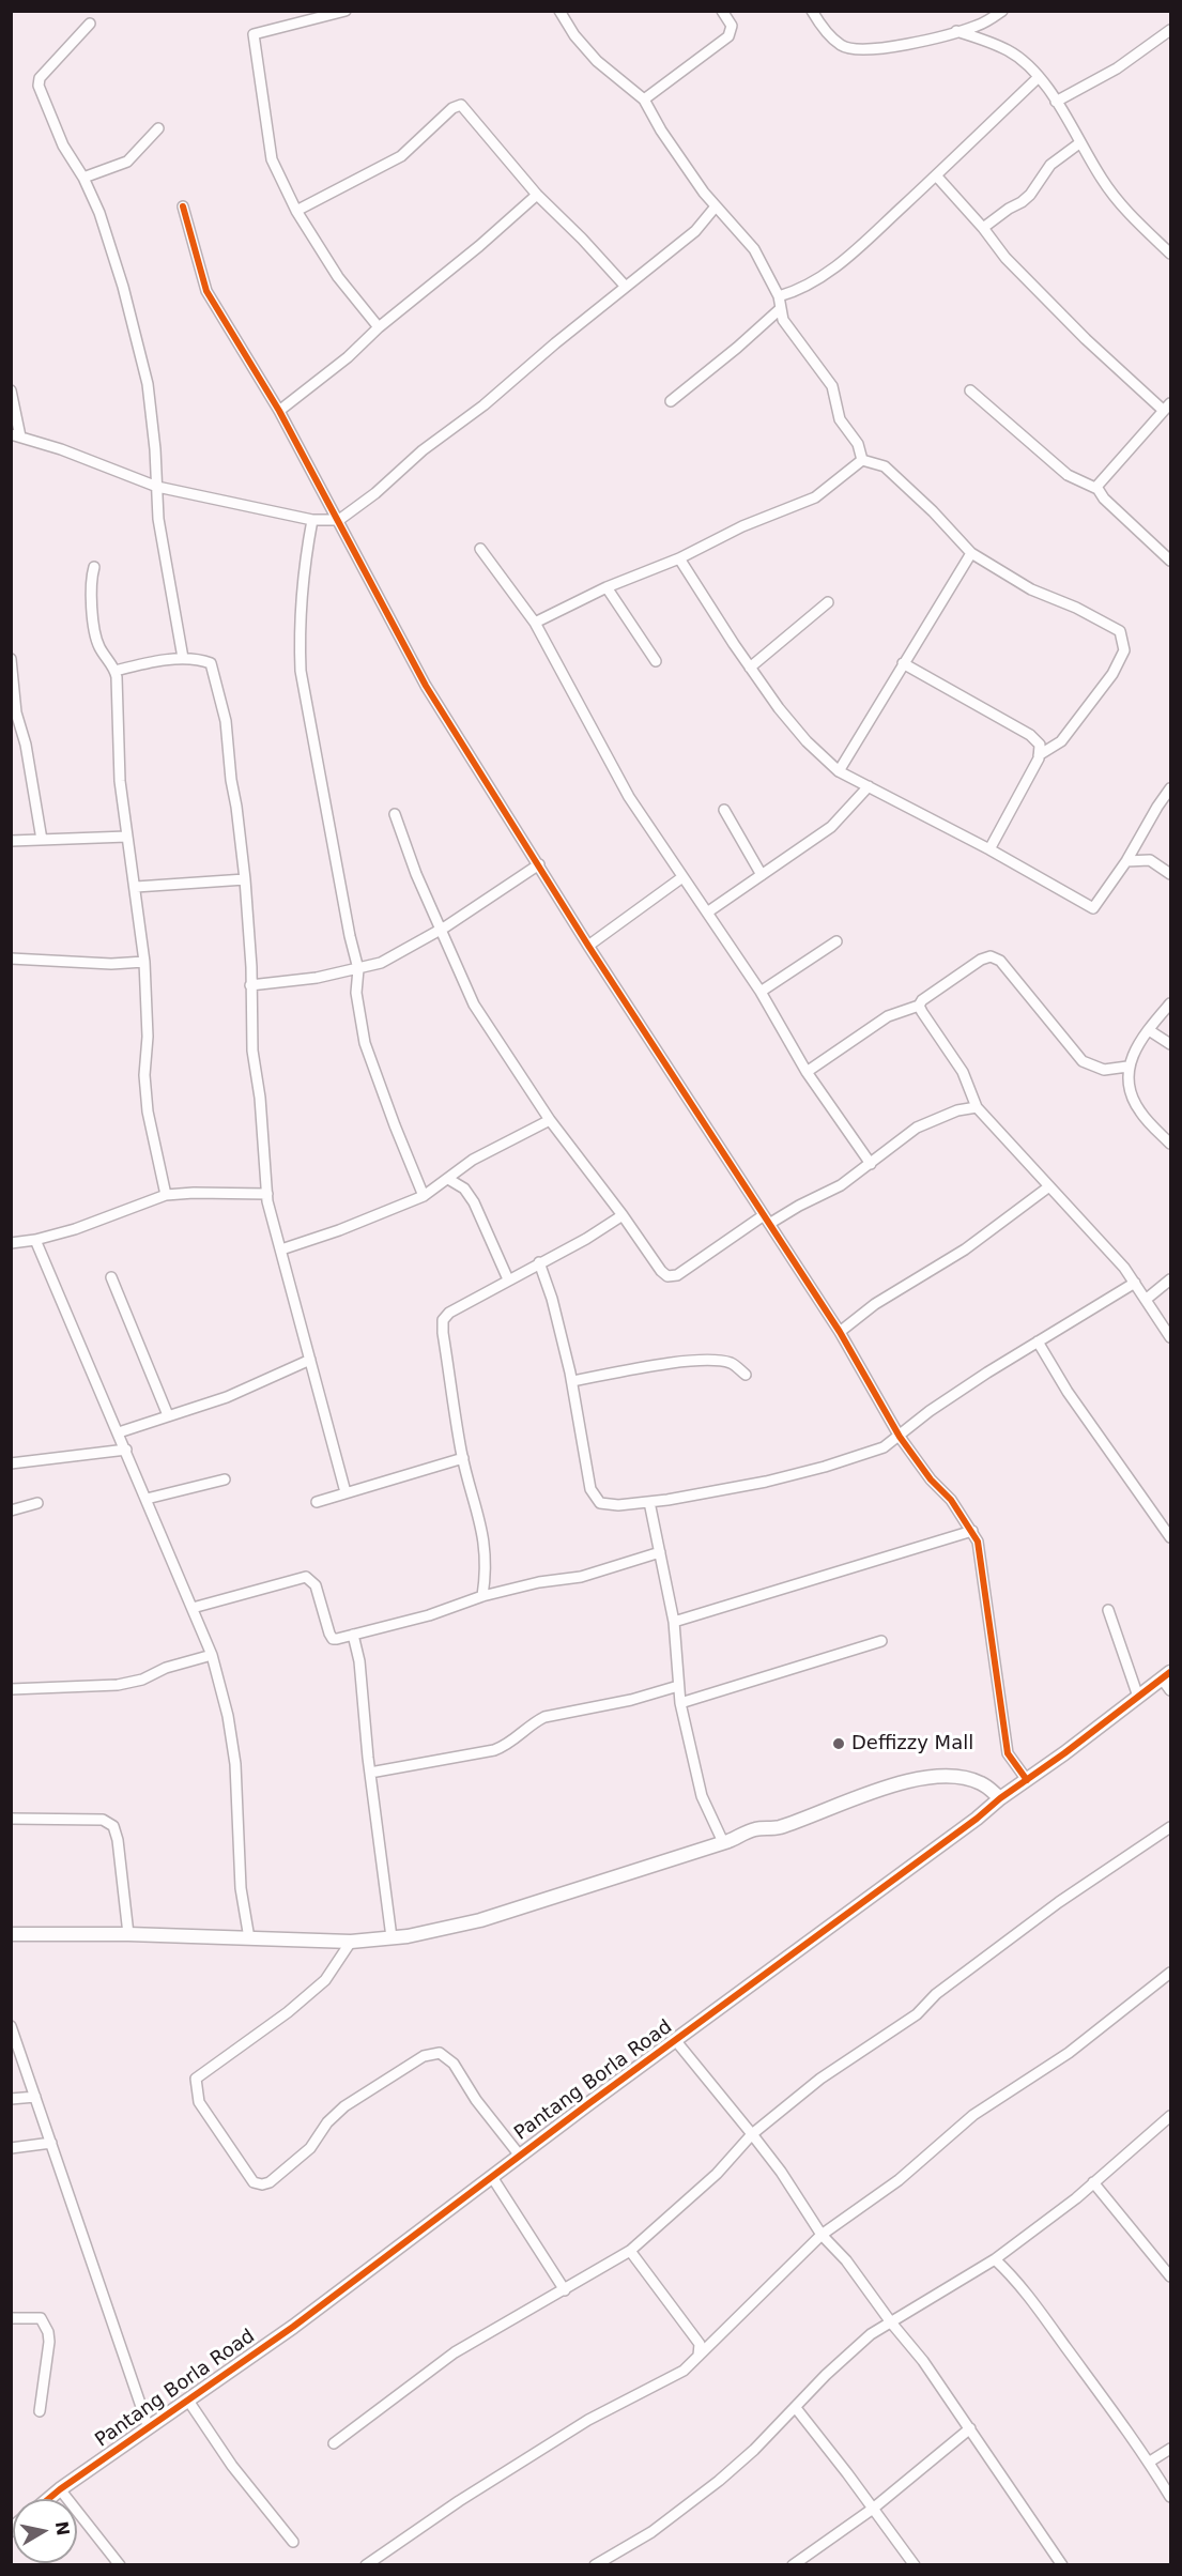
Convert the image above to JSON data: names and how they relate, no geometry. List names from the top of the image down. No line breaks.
{"streets":{"street":["Pantang Borla Road"]},"places":["Deffizzy Mall"],"north":"right"}
